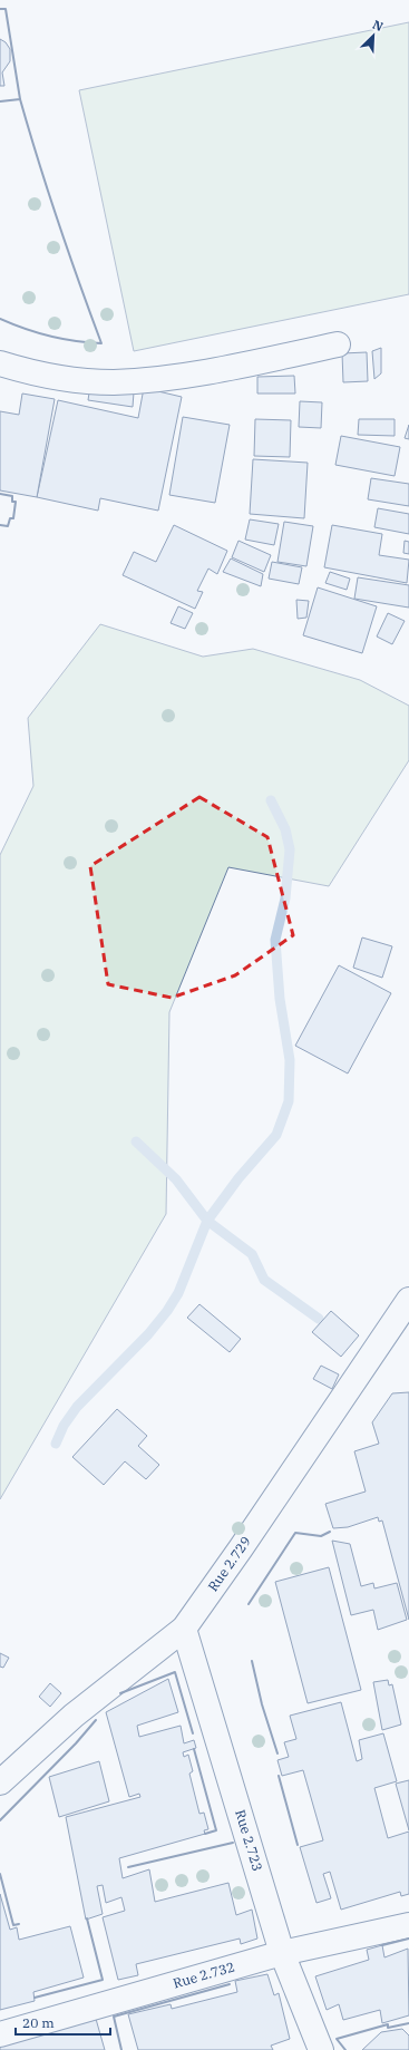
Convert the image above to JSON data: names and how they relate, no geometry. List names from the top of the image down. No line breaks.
{"streets":{"street":["Rue 2.729","Rue 2.723","Rue 2.732"]},"crossings":[["Rue 2.729","Rue 2.723"],["Rue 2.723","Rue 2.732"]],"scale_bar":"20 m","north":"top right"}
